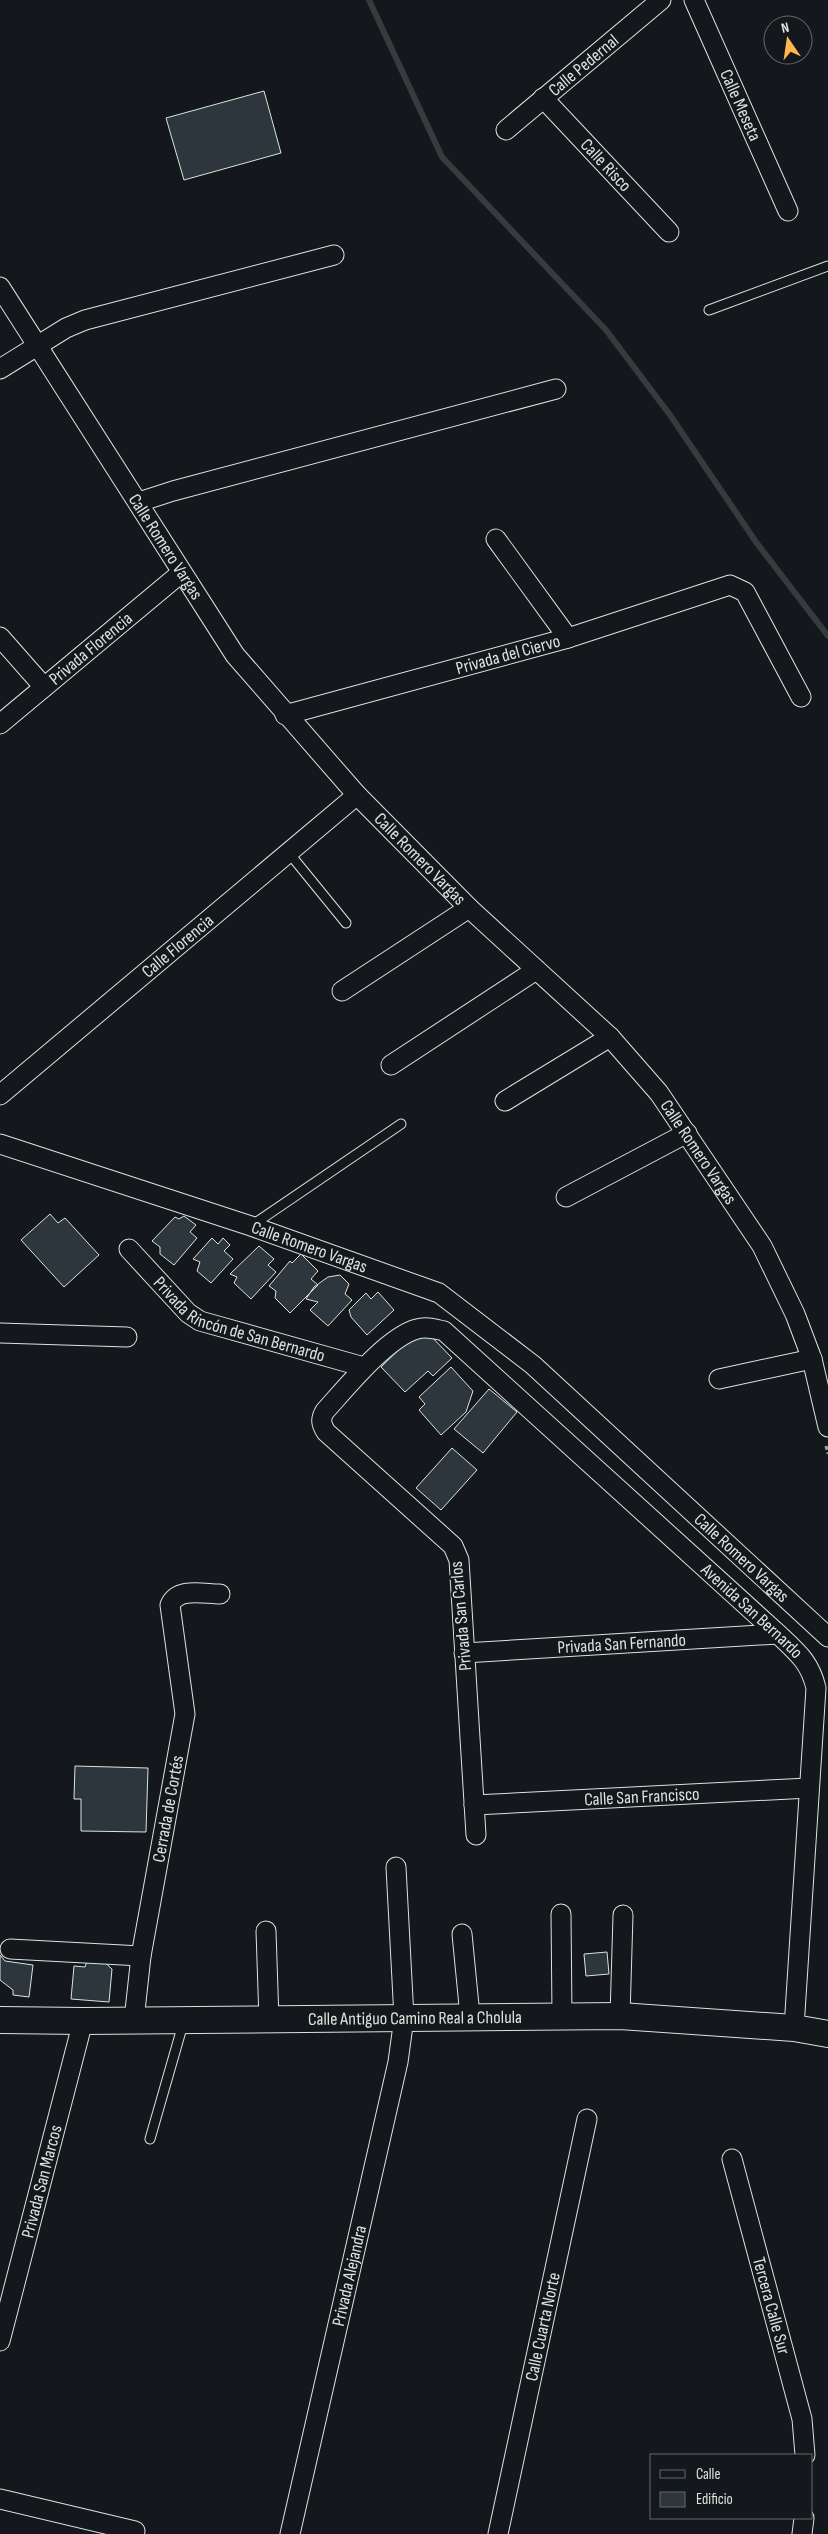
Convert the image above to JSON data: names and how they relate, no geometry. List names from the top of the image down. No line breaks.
{"streets":{"main road":["Calle Antiguo Camino Real a Cholula"],"street":["Calle Pedernal","Calle Meseta","Calle Risco","Calle Romero Vargas","Privada Florencia","Privada del Ciervo","Calle Florencia","Privada Rincón de San Bernardo","Avenida San Bernardo","Privada San Carlos","Privada San Fernando","Calle San Francisco","Cerrada de Cortés","Privada San Marcos","Privada Alejandra","Tercera Calle Sur","Calle Cuarta Norte"]},"crossings":[["Calle Pedernal","Calle Risco"],["Calle Romero Vargas","Privada Florencia"],["Calle Romero Vargas","Privada del Ciervo"],["Calle Romero Vargas","Calle Florencia"],["Privada Rincón de San Bernardo","Avenida San Bernardo"],["Privada Rincón de San Bernardo","Privada San Carlos"],["Avenida San Bernardo","Privada San Carlos"],["Avenida San Bernardo","Privada San Fernando"],["Avenida San Bernardo","Calle San Francisco"],["Avenida San Bernardo","Calle Antiguo Camino Real a Cholula"],["Privada San Carlos","Privada San Fernando"],["Privada San Carlos","Calle San Francisco"],["Cerrada de Cortés","Calle Antiguo Camino Real a Cholula"],["Calle Antiguo Camino Real a Cholula","Privada San Marcos"],["Calle Antiguo Camino Real a Cholula","Privada Alejandra"]],"legend":["Calle","Edificio"],"north":"top"}
